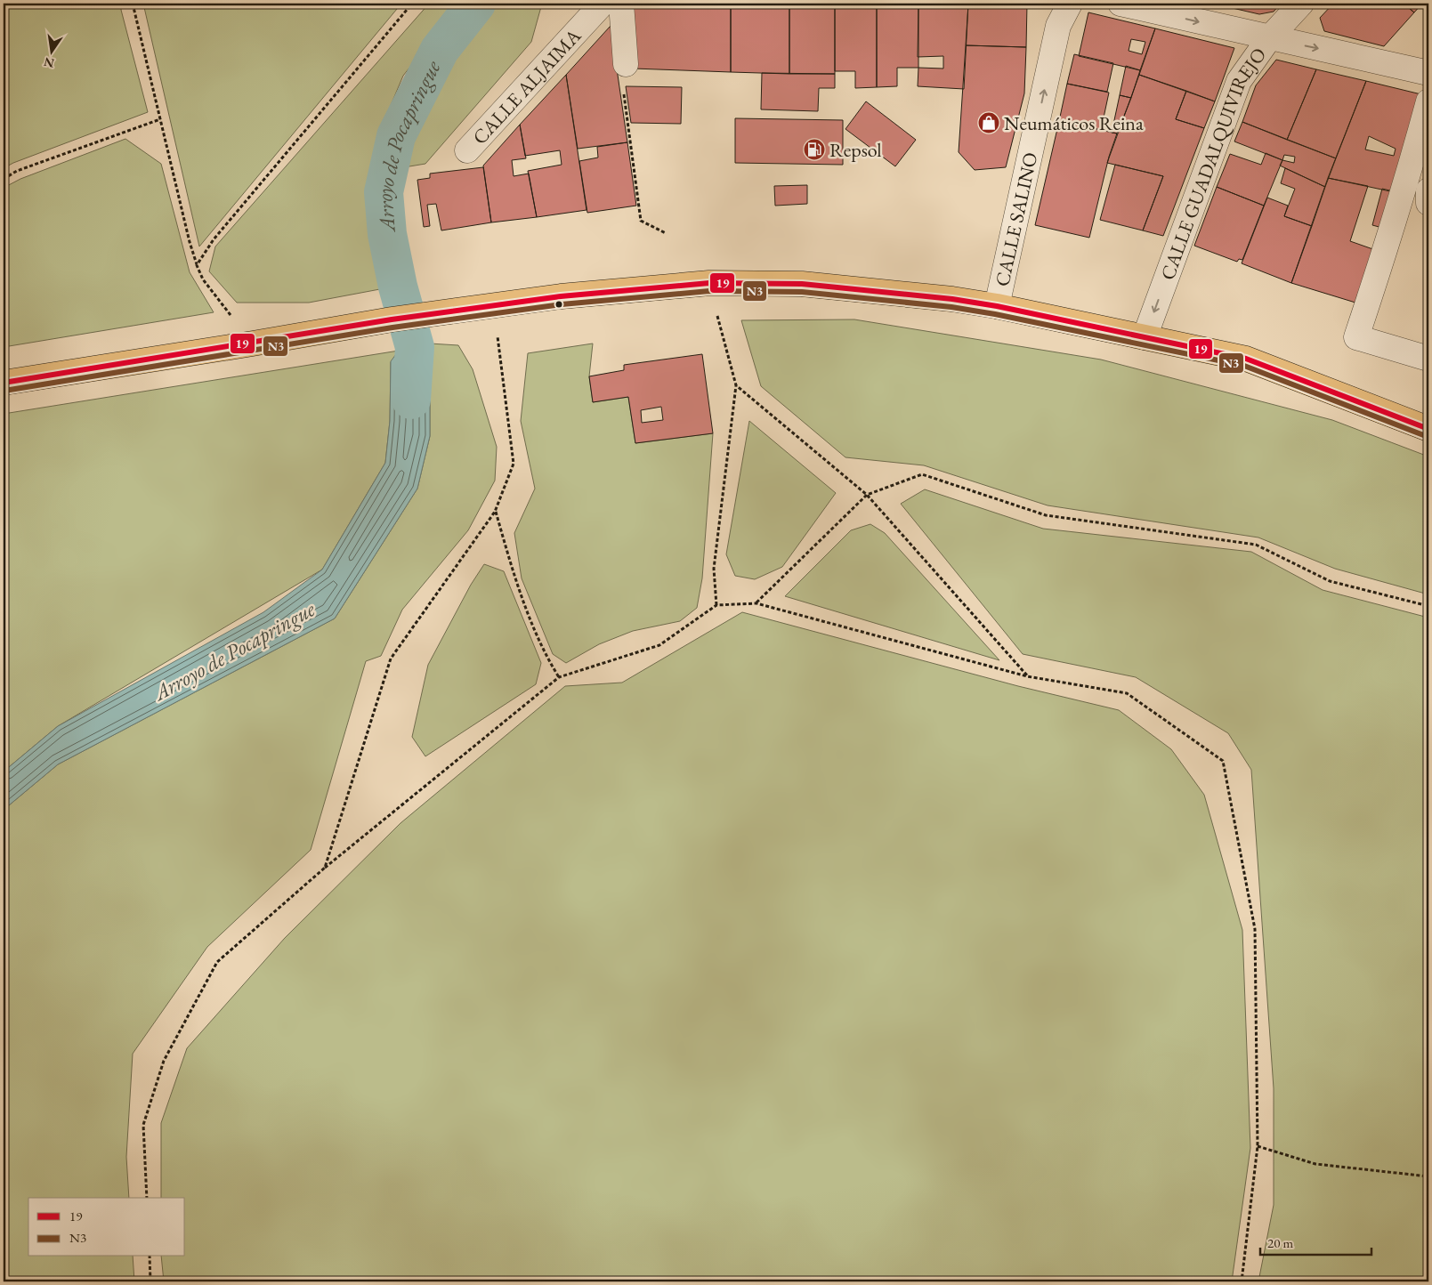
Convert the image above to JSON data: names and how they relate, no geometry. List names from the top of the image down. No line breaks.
{"streets":{"street":["CALLE ALJAIMA","CALLE GUADALQUIVIREJO","CALLE SALINO"]},"one_way":["CALLE GUADALQUIVIREJO","CALLE SALINO"],"water":["Arroyo de Pocapringue"],"places":{"shop":["Neumáticos Reina"],"fuel station":["Repsol"]},"lines":["transit line 19","transit line N3"],"legend":["19","N3"],"scale_bar":"20 m","north":"bottom"}
